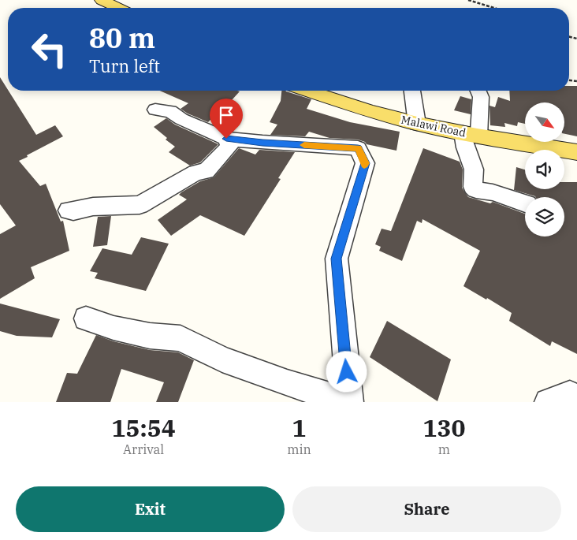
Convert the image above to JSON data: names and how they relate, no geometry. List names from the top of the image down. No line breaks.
{"streets":{"main road":["Malawi Road"]},"north":"bottom right","page":{"turn":["80 m","Turn left"],"eta":["15:54","Arrival","1","min","130","m"],"buttons":["Exit","Share"]}}
